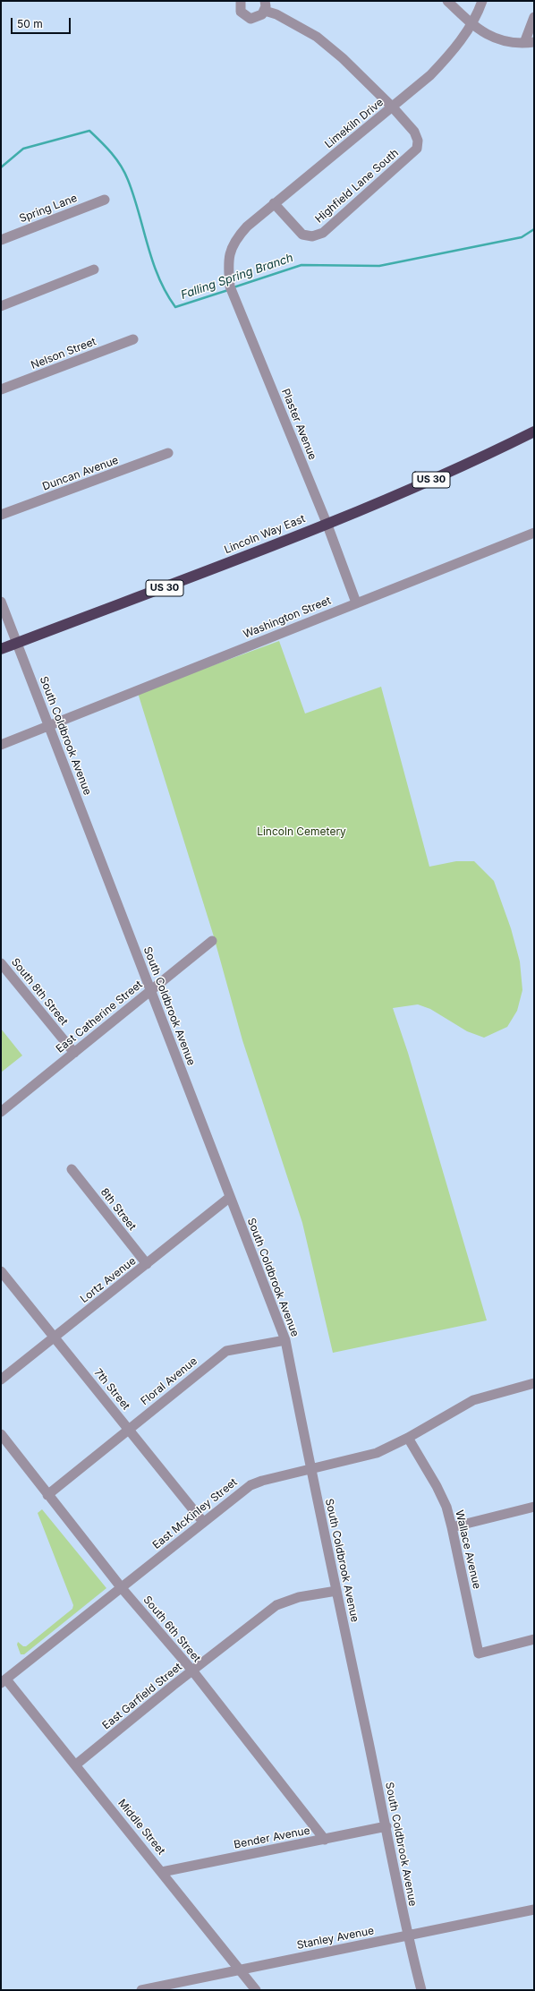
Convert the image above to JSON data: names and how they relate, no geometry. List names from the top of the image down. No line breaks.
{"streets":{"highway":["US 30","Lincoln Way East"],"street":["Limekiln Drive","Highfield Lane South","Spring Lane","Nelson Street","Plaster Avenue","Duncan Avenue","Washington Street","South Coldbrook Avenue","South 8th Street","East Catherine Street","8th Street","Lortz Avenue","Floral Avenue","7th Street","East McKinley Street","Wallace Avenue","South 6th Street","East Garfield Street","Middle Street","Bender Avenue","Stanley Avenue"]},"crossings":[["Limekiln Drive","Highfield Lane South"],["Limekiln Drive","Plaster Avenue"],["Plaster Avenue","Lincoln Way East"],["Plaster Avenue","Washington Street"],["Lincoln Way East","South Coldbrook Avenue"],["Washington Street","South Coldbrook Avenue"],["South Coldbrook Avenue","East Catherine Street"],["South Coldbrook Avenue","Lortz Avenue"],["South Coldbrook Avenue","Floral Avenue"],["South Coldbrook Avenue","East McKinley Street"],["South Coldbrook Avenue","East Garfield Street"],["South Coldbrook Avenue","Bender Avenue"],["South Coldbrook Avenue","Stanley Avenue"],["South 8th Street","East Catherine Street"],["8th Street","Lortz Avenue"],["Lortz Avenue","7th Street"],["Floral Avenue","7th Street"],["Floral Avenue","South 6th Street"],["7th Street","East McKinley Street"],["East McKinley Street","Wallace Avenue"],["East McKinley Street","South 6th Street"],["East McKinley Street","Middle Street"],["South 6th Street","East Garfield Street"],["South 6th Street","Bender Avenue"],["East Garfield Street","Middle Street"],["Middle Street","Bender Avenue"],["Middle Street","Stanley Avenue"]],"water":["Falling Spring Branch"],"parks":["Lincoln Cemetery"],"scale_bar":"50 m"}
